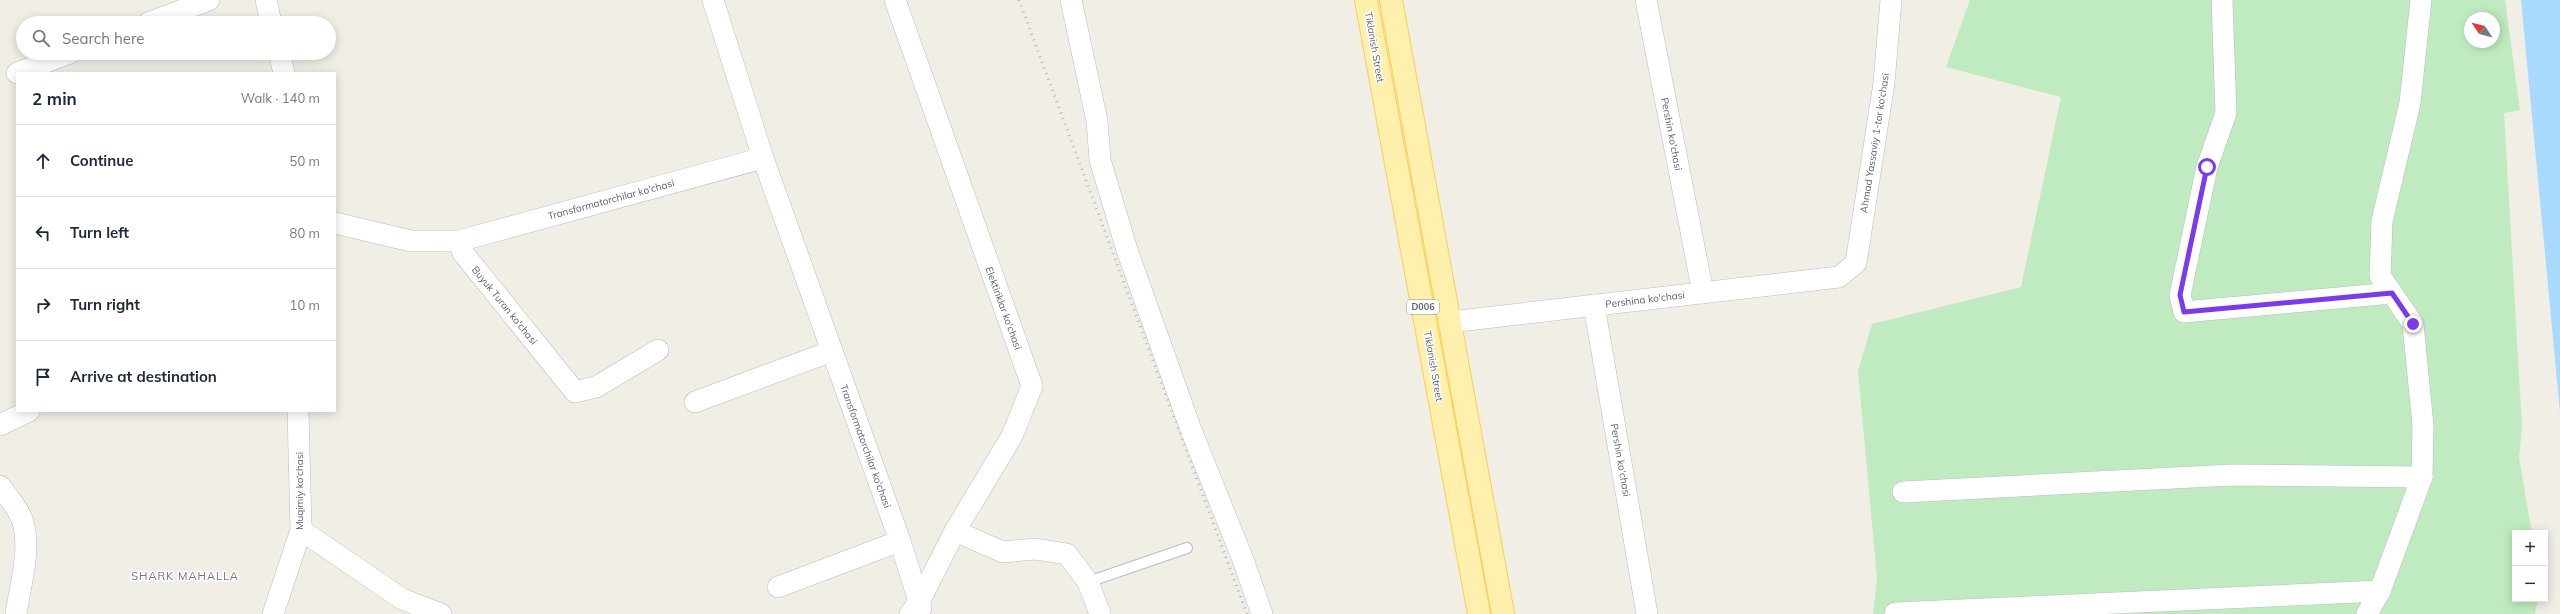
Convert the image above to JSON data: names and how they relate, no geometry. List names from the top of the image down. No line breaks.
{"streets":{"main road":["Tiklanish Street","D006"],"street":["Pershin ko'chasi","Ahmad Yassaviy 1-tor ko‘chasi","Transformatorchilar ko'chasi","Pershina ko'chasi","Buyuk Turon ko'chasi","Elektiriklar ko'chasi","Muqimiy ko‘chasi"]},"crossings":[["Pershin ko'chasi","Pershina ko'chasi"],["Ahmad Yassaviy 1-tor ko‘chasi","Pershina ko'chasi"],["Transformatorchilar ko'chasi","Buyuk Turon ko'chasi"],["Transformatorchilar ko'chasi","Elektiriklar ko'chasi"],["Pershina ko'chasi","D006"]],"districts":["SHARK MAHALLA"],"north":"top left","page":{"search":"Search here","heading":["2 min","Walk · 140 m"],"list":[["Continue","50 m"],["Turn left","80 m"],["Turn right","10 m"],"Arrive at destination"],"map_buttons":["+","−"]}}
